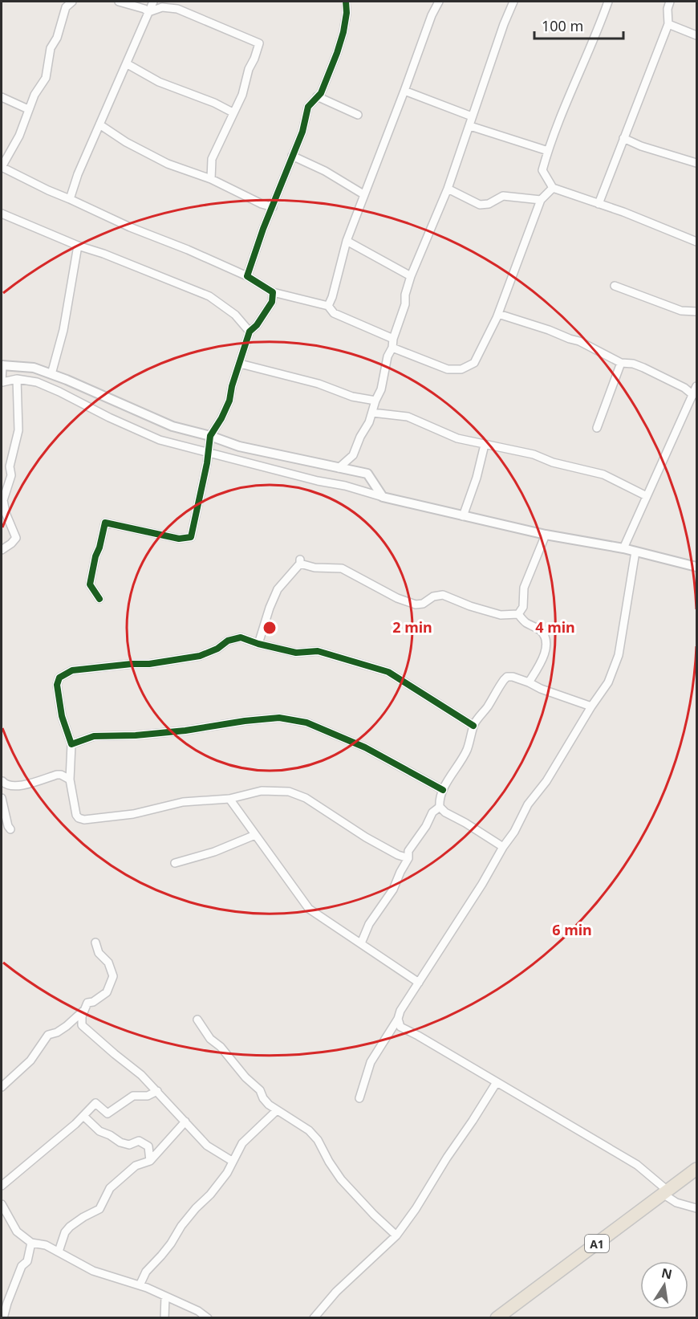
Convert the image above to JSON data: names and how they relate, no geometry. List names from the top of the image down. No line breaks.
{"streets":{"highway":["A1"]},"scale_bar":"100 m","north":"top","rings":["2 min","4 min","6 min"]}
